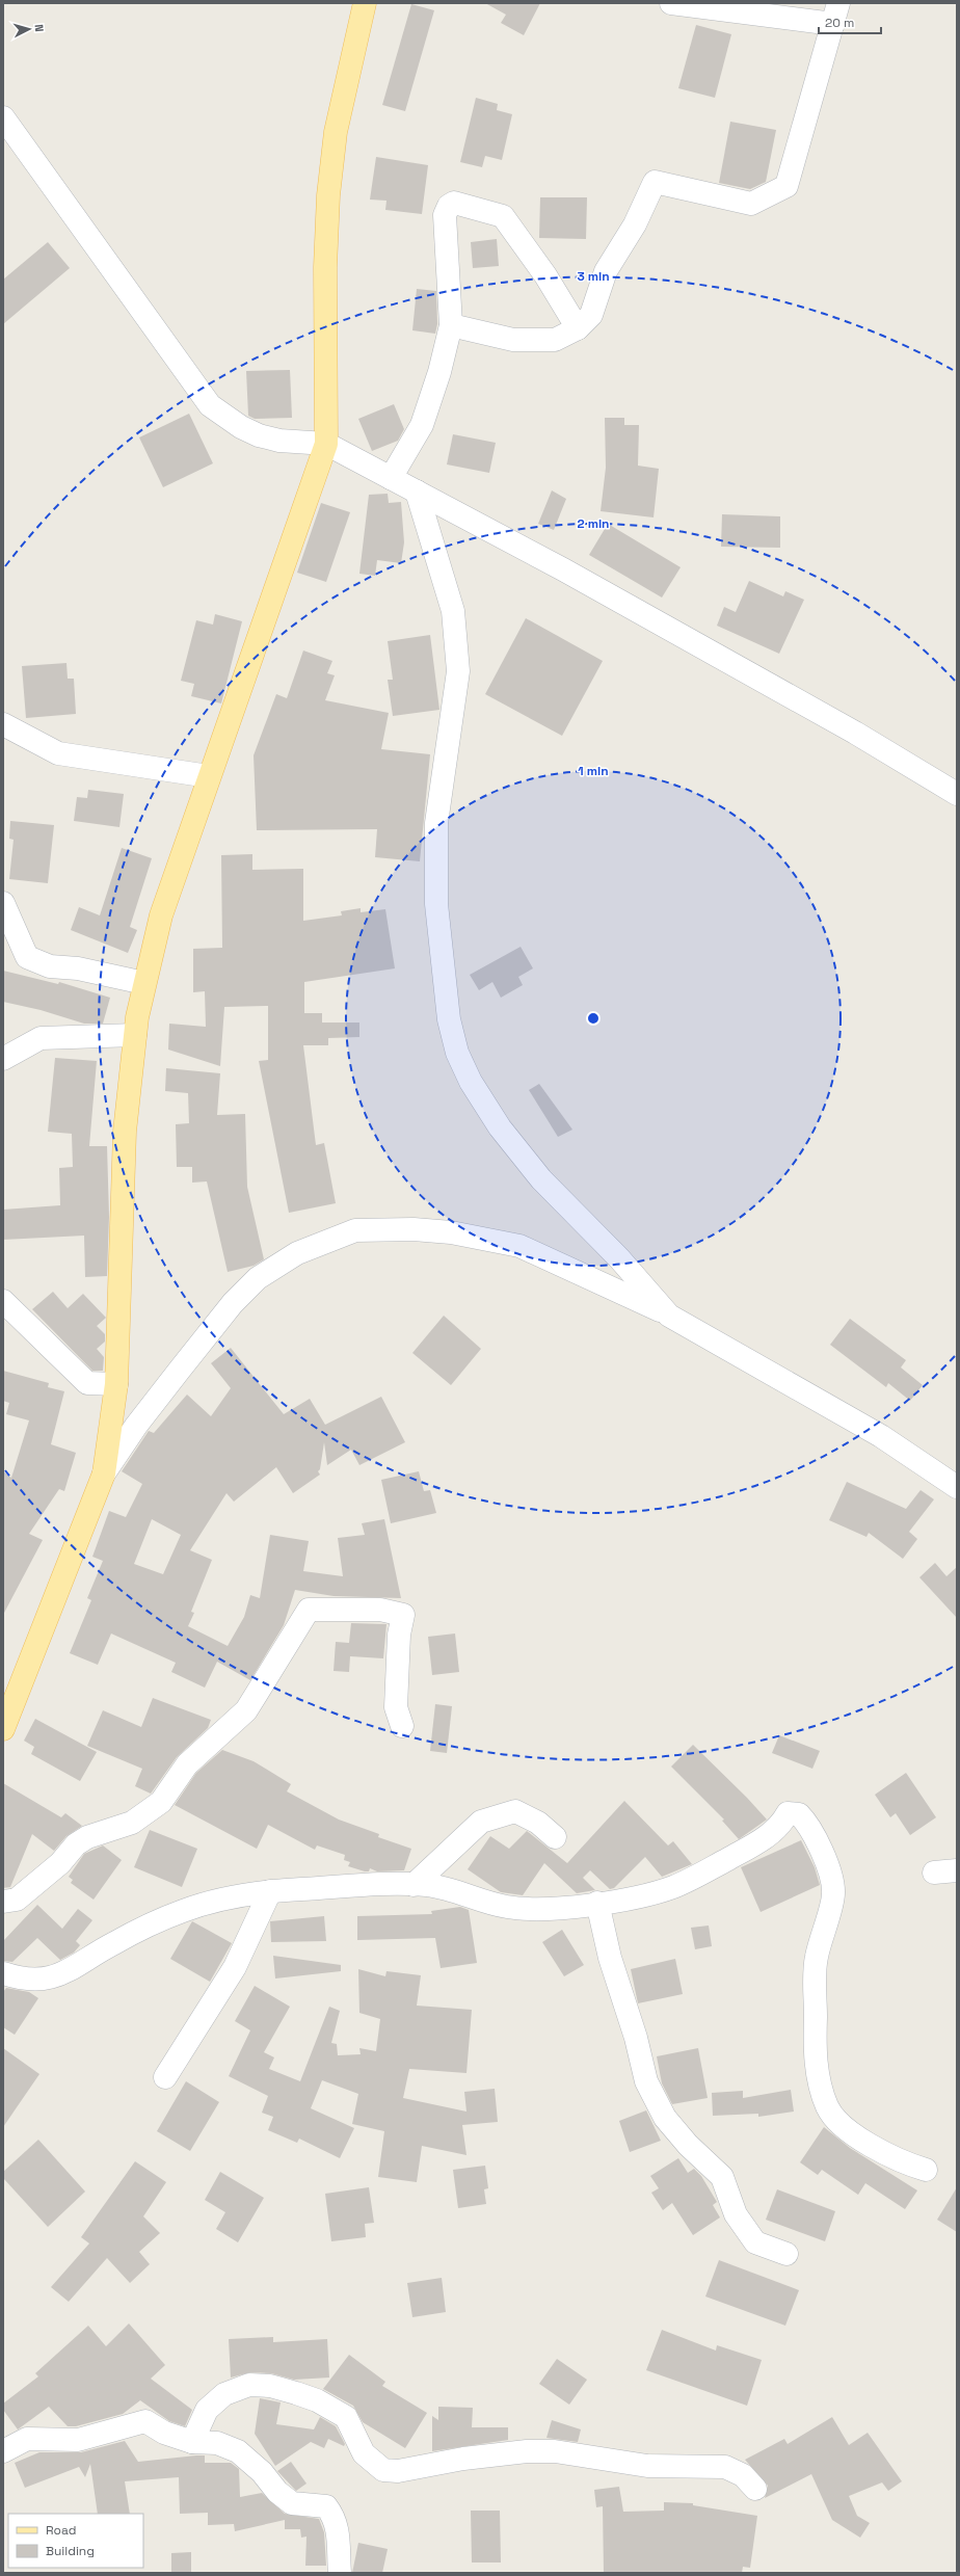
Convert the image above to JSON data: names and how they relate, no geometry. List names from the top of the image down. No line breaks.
{"legend":["Road","Building"],"scale_bar":"20 m","north":"right","rings":["3 min","2 min","1 min"]}
